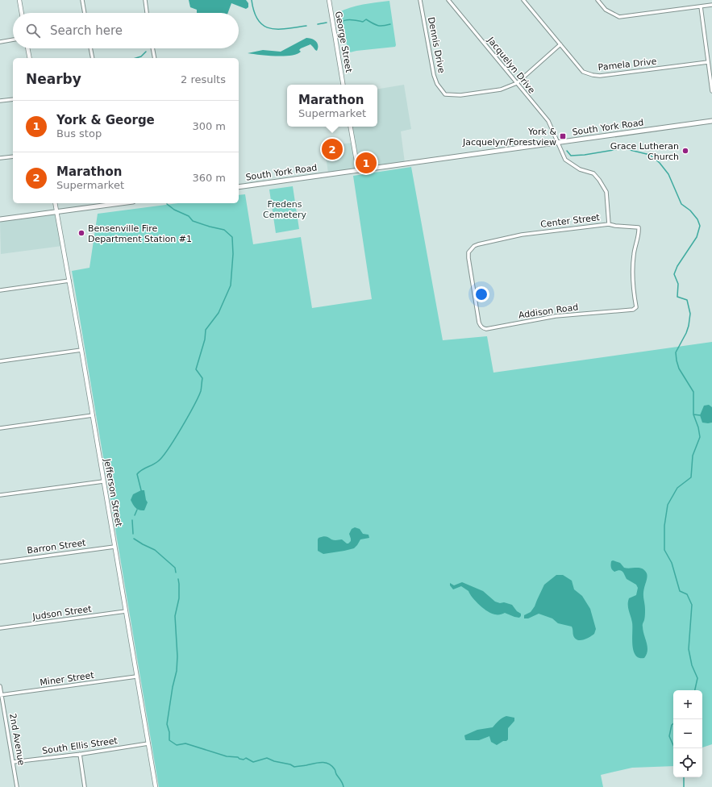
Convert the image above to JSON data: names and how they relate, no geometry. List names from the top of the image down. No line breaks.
{"streets":{"main road":["South York Road"],"street":["George Street","Dennis Drive","Pamela Drive","Jacquelyn Drive","Center Street","Addison Road","Jefferson Street","Barron Street","Judson Street","Miner Street","2nd Avenue","South Ellis Street"]},"crossings":[["Dennis Drive","Pamela Drive"],["Dennis Drive","Jacquelyn Drive"],["Jacquelyn Drive","South York Road"],["Jacquelyn Drive","Center Street"],["Center Street","Addison Road"],["Jefferson Street","Barron Street"],["Jefferson Street","Judson Street"],["Jefferson Street","Miner Street"],["Jefferson Street","South Ellis Street"],["Miner Street","2nd Avenue"],["2nd Avenue","South Ellis Street"]],"parks":["Fredens Cemetery"],"places":{"transit":["York & Jacquelyn/Forestview"],"other":["Grace Lutheran Church","Bensenville Fire Department Station #1"]},"page":{"search":"Search here","heading":["Nearby","2 results"],"popup":["Marathon","Supermarket"],"list":[{"mark":"1","name":"York & George","note":"Bus stop","value":"300 m"},{"mark":"2","name":"Marathon","note":"Supermarket","value":"360 m"}],"pins":["2","1"],"map_buttons":["+","−"]}}
